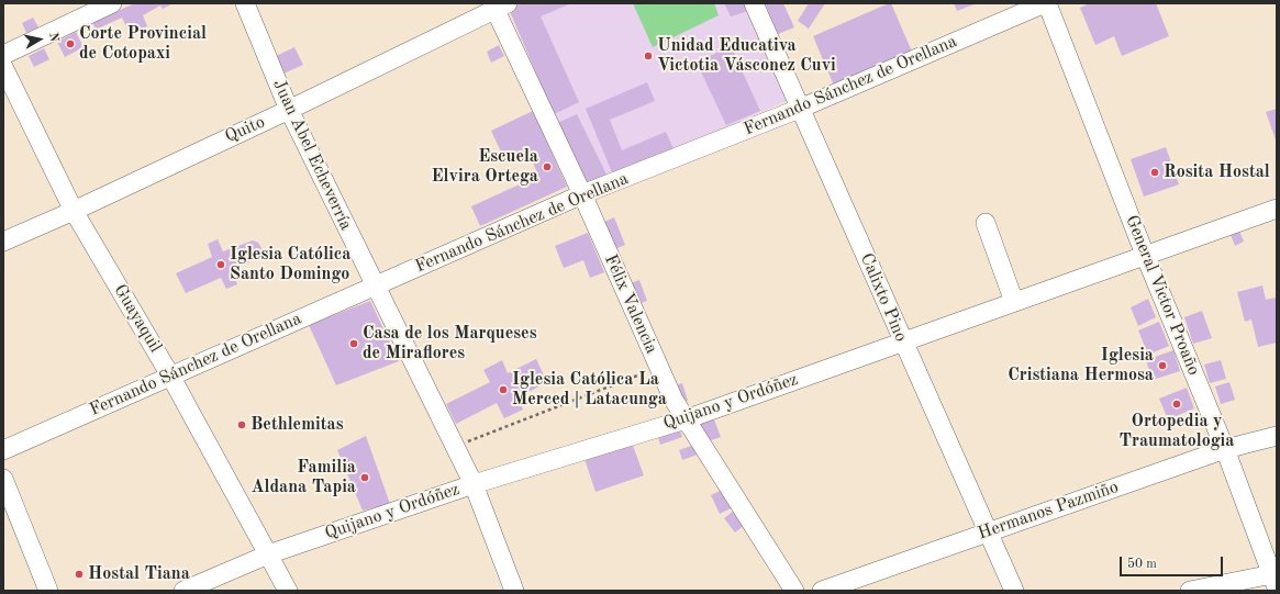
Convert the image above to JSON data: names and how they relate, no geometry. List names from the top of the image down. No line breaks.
{"streets":{"street":["Fernando Sánchez de Orellana","Quito","Juan Abel Echeverría","General Victor Proaño","Calixto Pino","Félix Valencia","Guayaquil","Quijano y Ordóñez","Hermanos Pazmiño"]},"crossings":[["Fernando Sánchez de Orellana","Juan Abel Echeverría"],["Fernando Sánchez de Orellana","General Victor Proaño"],["Fernando Sánchez de Orellana","Calixto Pino"],["Fernando Sánchez de Orellana","Félix Valencia"],["Fernando Sánchez de Orellana","Guayaquil"],["Quito","Juan Abel Echeverría"],["Quito","Félix Valencia"],["Quito","Guayaquil"],["Juan Abel Echeverría","Quijano y Ordóñez"],["General Victor Proaño","Quijano y Ordóñez"],["General Victor Proaño","Hermanos Pazmiño"],["Calixto Pino","Quijano y Ordóñez"],["Calixto Pino","Hermanos Pazmiño"],["Félix Valencia","Quijano y Ordóñez"],["Guayaquil","Quijano y Ordóñez"]],"places":["Corte Provincial de Cotopaxi","Unidad Educativa Victotia Vásconez Cuvi","Escuela Elvira Ortega","Rosita Hostal","Iglesia Católica Santo Domingo","Casa de los Marqueses de Miraflores","Iglesia Cristiana Hermosa","Iglesia Católica La Merced | Latacunga","Ortopedia y Traumatologia","Bethlemitas","Familia Aldana Tapia","Hostal Tiana"],"scale_bar":"50 m","north":"right"}
